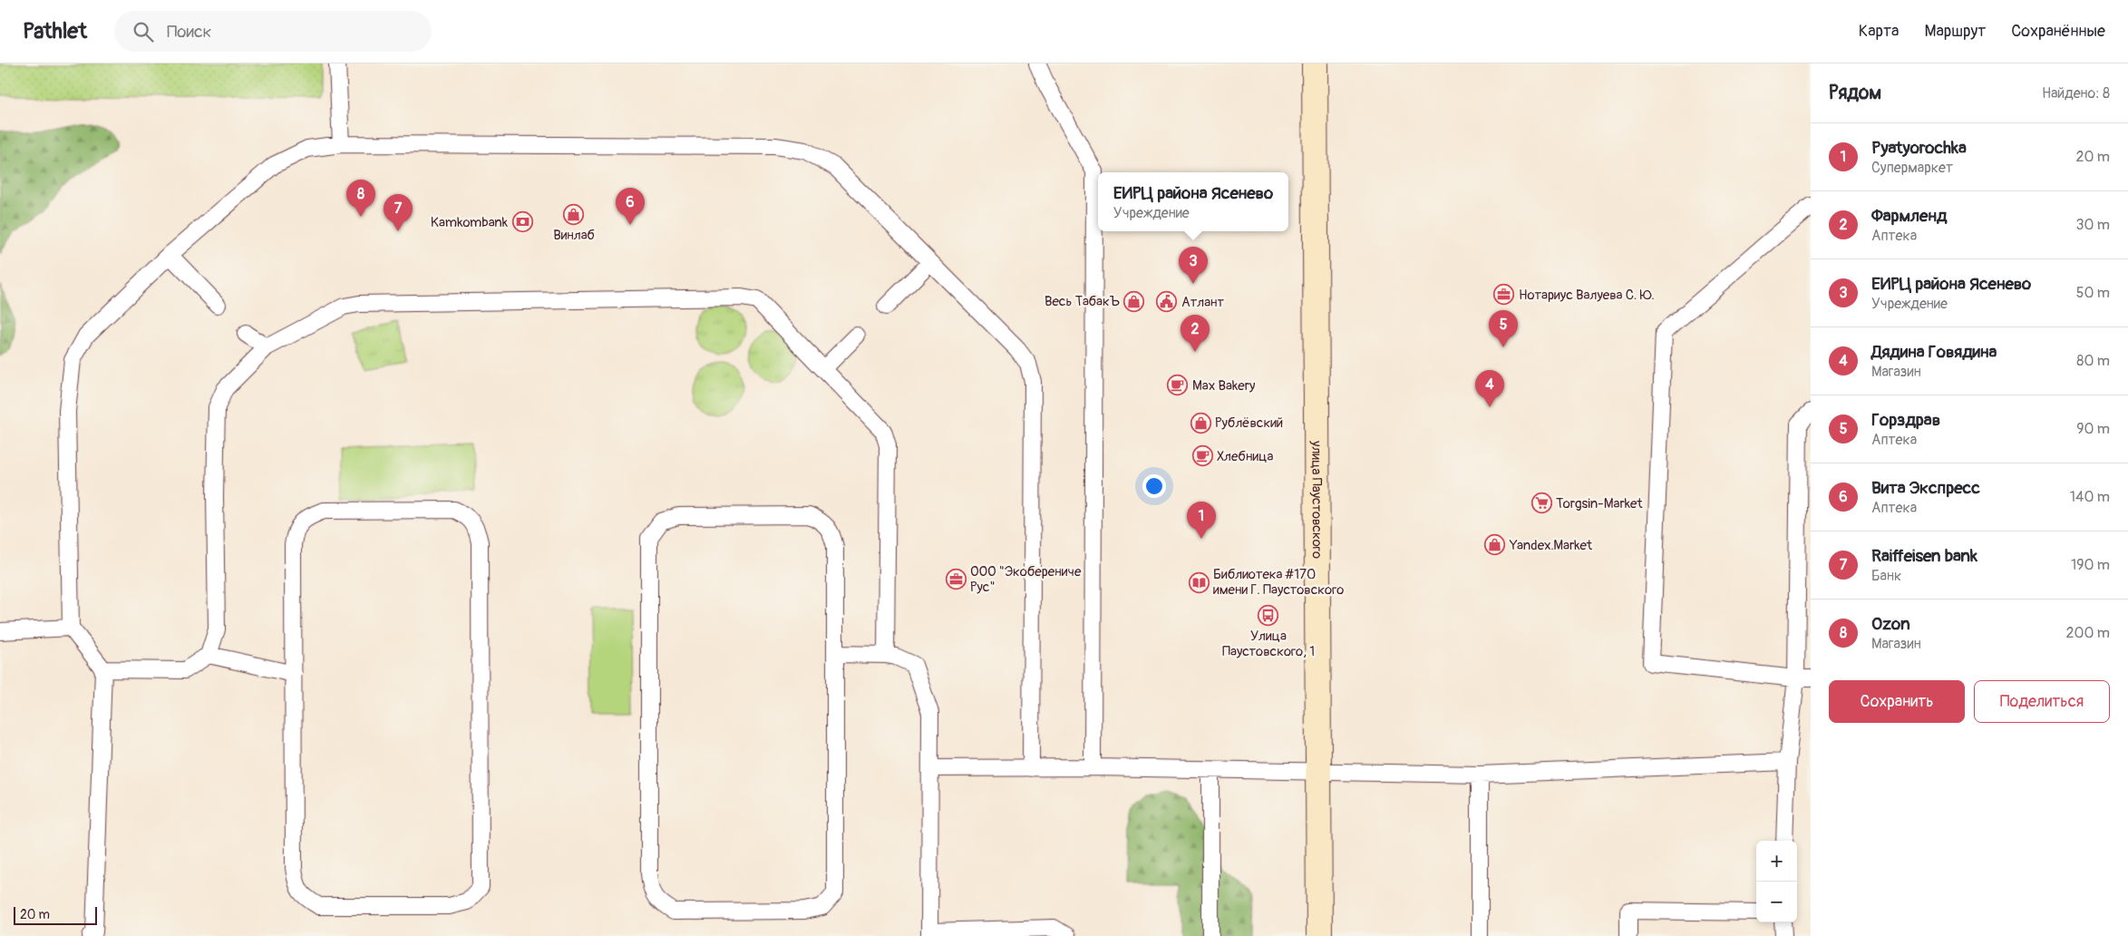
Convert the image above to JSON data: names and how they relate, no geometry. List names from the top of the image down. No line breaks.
{"streets":{"main road":["улица Паустовского"]},"places":{"shop":["Винлаб","Весь ТабакЪ","Рублёвский","Yandex.Market"],"bank":["Kamkombank"],"office":["Нотариус Валуева С. Ю.","ООО \"Экоберениче Рус\""],"public building":["Атлант"],"cafe":["Max Bakery","Хлебница"],"supermarket":["Torgsin-Market"],"library":["Библиотека #170 имени Г. Паустовского"],"bus stop":["Улица Паустовского, 1"]},"scale_bar":"20 m","page":{"header":"Pathlet","search":"Поиск","nav":["Карта","Маршрут","Сохранённые"],"heading":["Рядом","Найдено: 8"],"list":[{"mark":"1","name":"Pyatyorochka","note":"Супермаркет","value":"20 m"},{"mark":"2","name":"Фармленд","note":"Аптека","value":"30 m"},{"mark":"3","name":"ЕИРЦ района Ясенево","note":"Учреждение","value":"50 m"},{"mark":"4","name":"Дядина Говядина","note":"Магазин","value":"80 m"},{"mark":"5","name":"Горздрав","note":"Аптека","value":"90 m"},{"mark":"6","name":"Вита Экспресс","note":"Аптека","value":"140 m"},{"mark":"7","name":"Raiffeisen bank","note":"Банк","value":"190 m"},{"mark":"8","name":"Ozon","note":"Магазин","value":"200 m"}],"popup":["ЕИРЦ района Ясенево","Учреждение"],"pins":["8","6","7","3","5","2","4","1"],"buttons":["Сохранить","Поделиться"],"map_buttons":["+","−"],"scale":"20 m"}}
